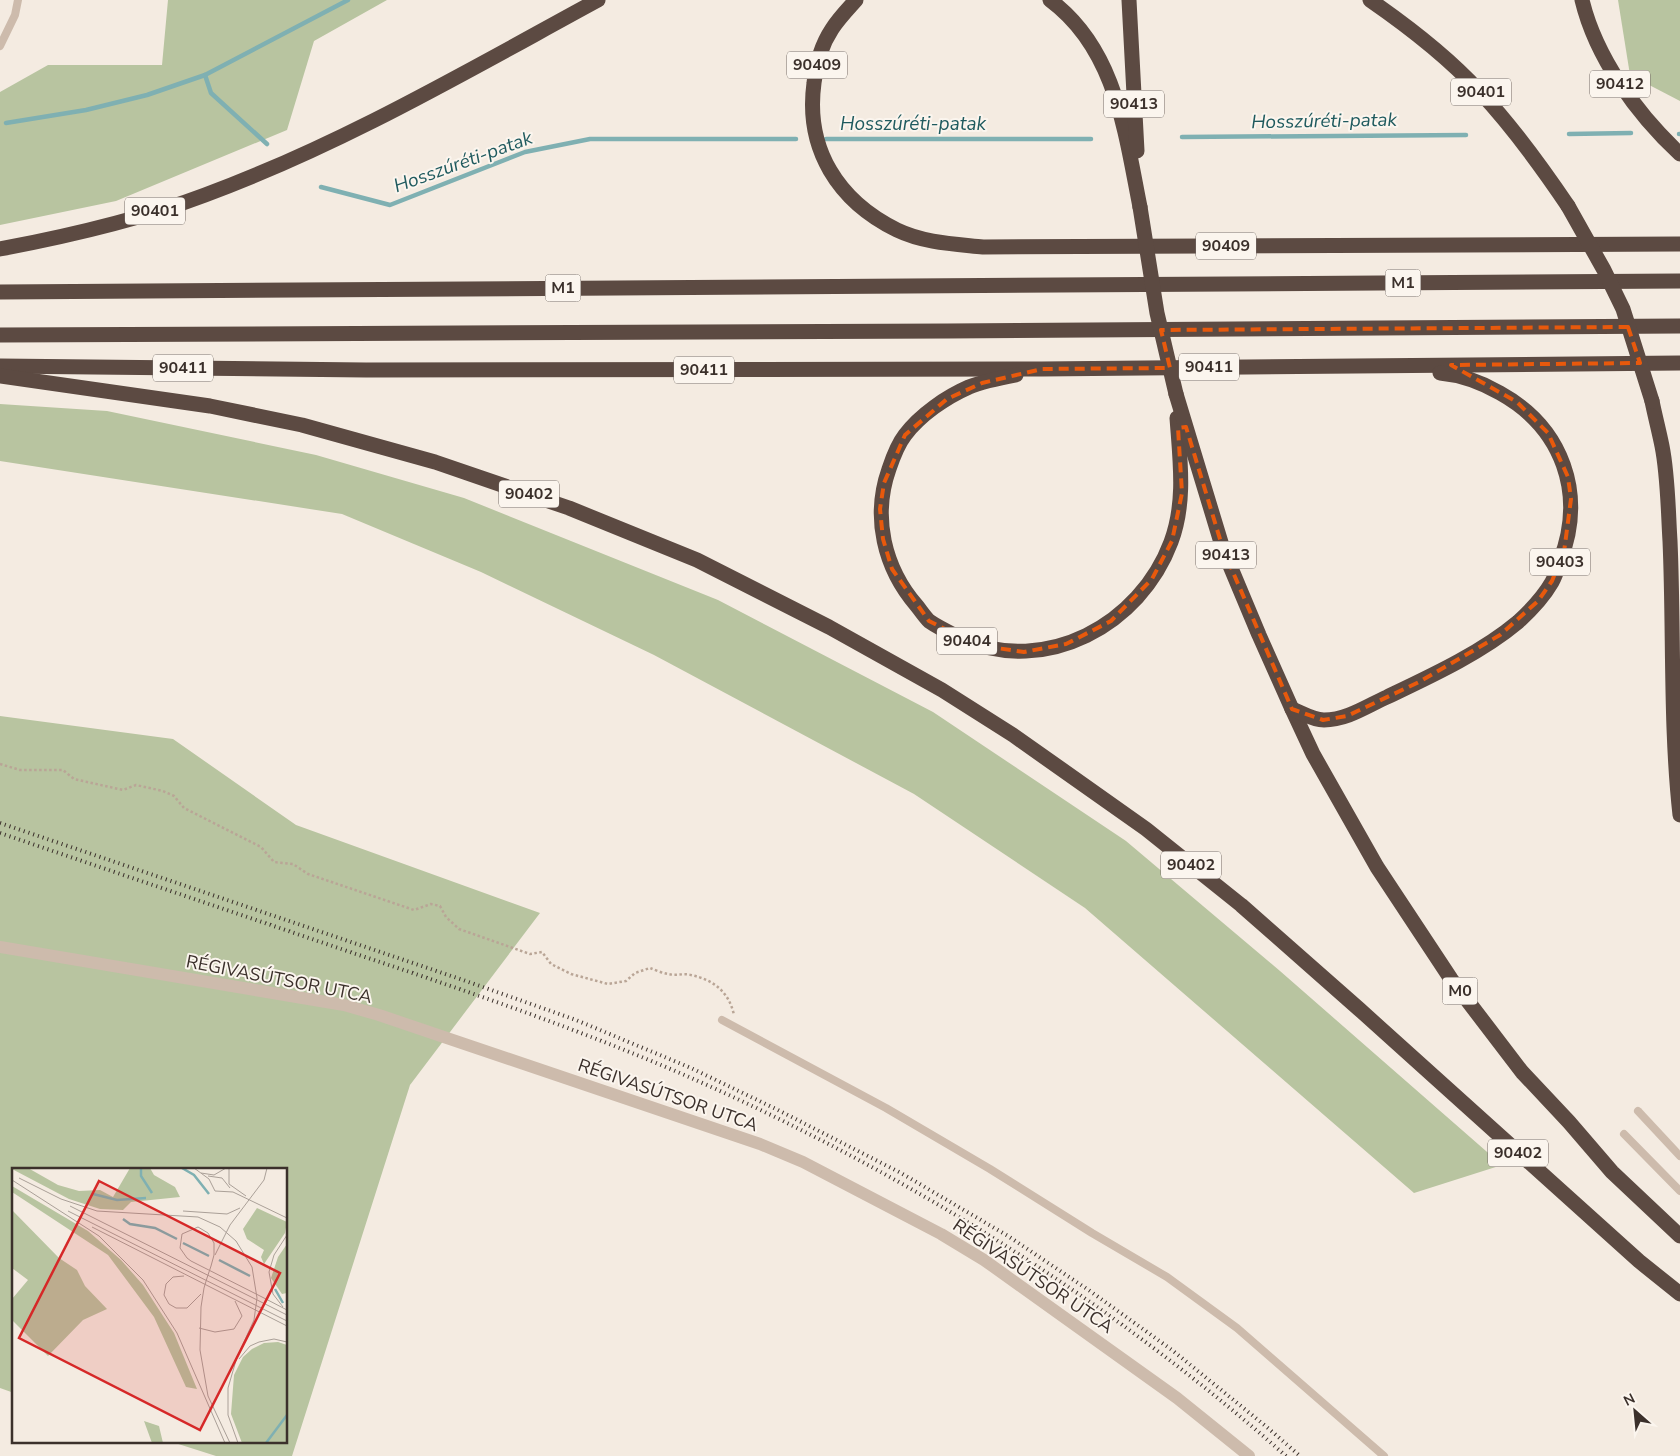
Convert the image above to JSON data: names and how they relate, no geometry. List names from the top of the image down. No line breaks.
{"streets":{"highway":["90409","90412","90401","90413","M1","90411","90402","90403","90404","M0"],"street":["RÉGIVASÚTSOR UTCA"]},"crossings":[["90413","90403"],["90413","90404"],["90413","M0"],["90411","90403"],["90411","90404"],["90403","M0"]],"water":["Hosszúréti-patak"],"north":"top left"}
